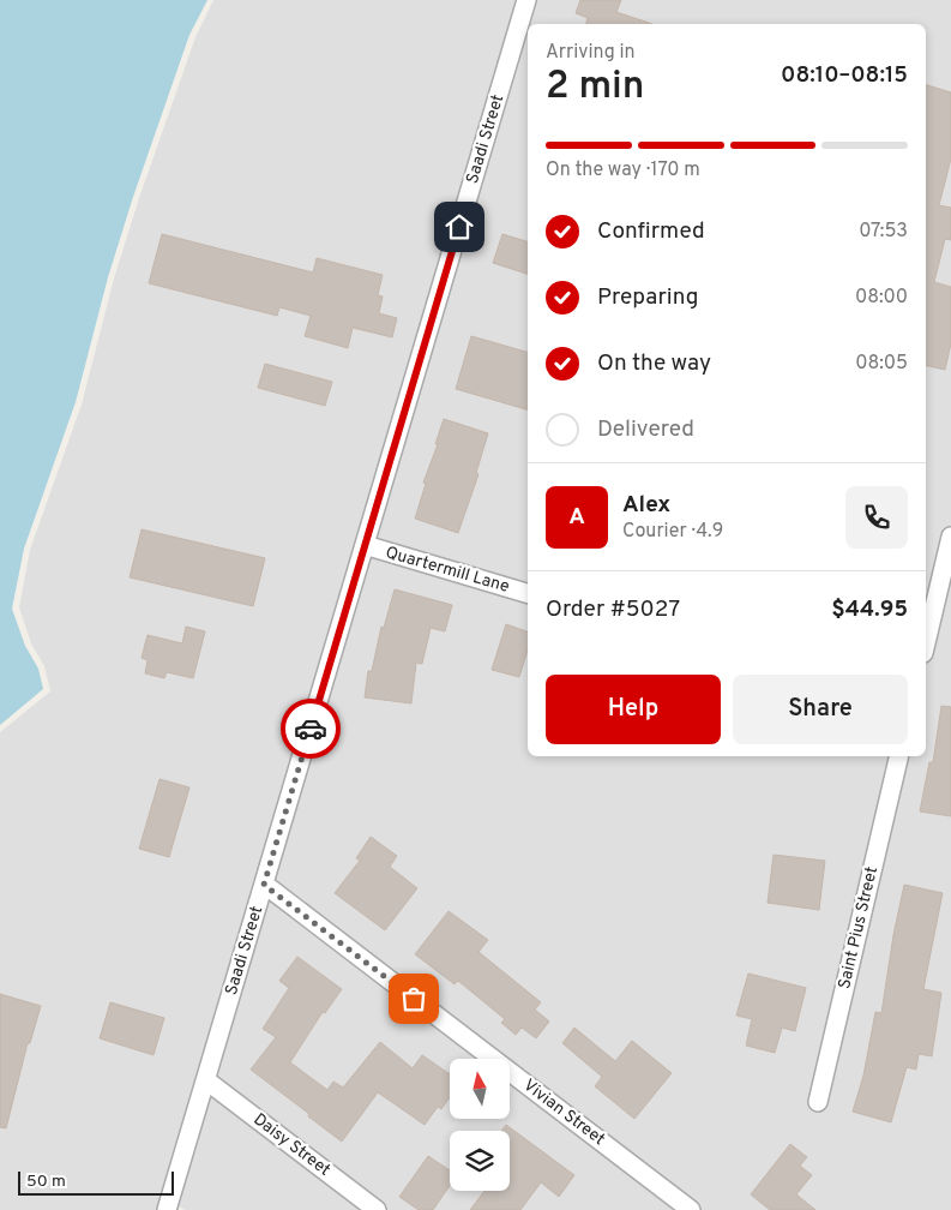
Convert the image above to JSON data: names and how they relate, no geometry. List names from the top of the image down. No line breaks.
{"streets":{"street":["Saadi Street","Quartermill Lane","Saint Pius Street","Vivian Street","Daisy Street"]},"crossings":[["Saadi Street","Quartermill Lane"],["Saadi Street","Vivian Street"],["Saadi Street","Daisy Street"]],"scale_bar":"50 m","north":"top","page":{"heading":["2 min","Arriving in","08:10–08:15"],"panel":["Alex","Courier · 4.9","Order #5027","$44.95"],"bar":"On the way · 170 m","list":[["Confirmed","07:53"],["Preparing","08:00"],["On the way","08:05"],"Delivered"],"round":"A","buttons":["Help","Share"],"scale":"50 m"}}
